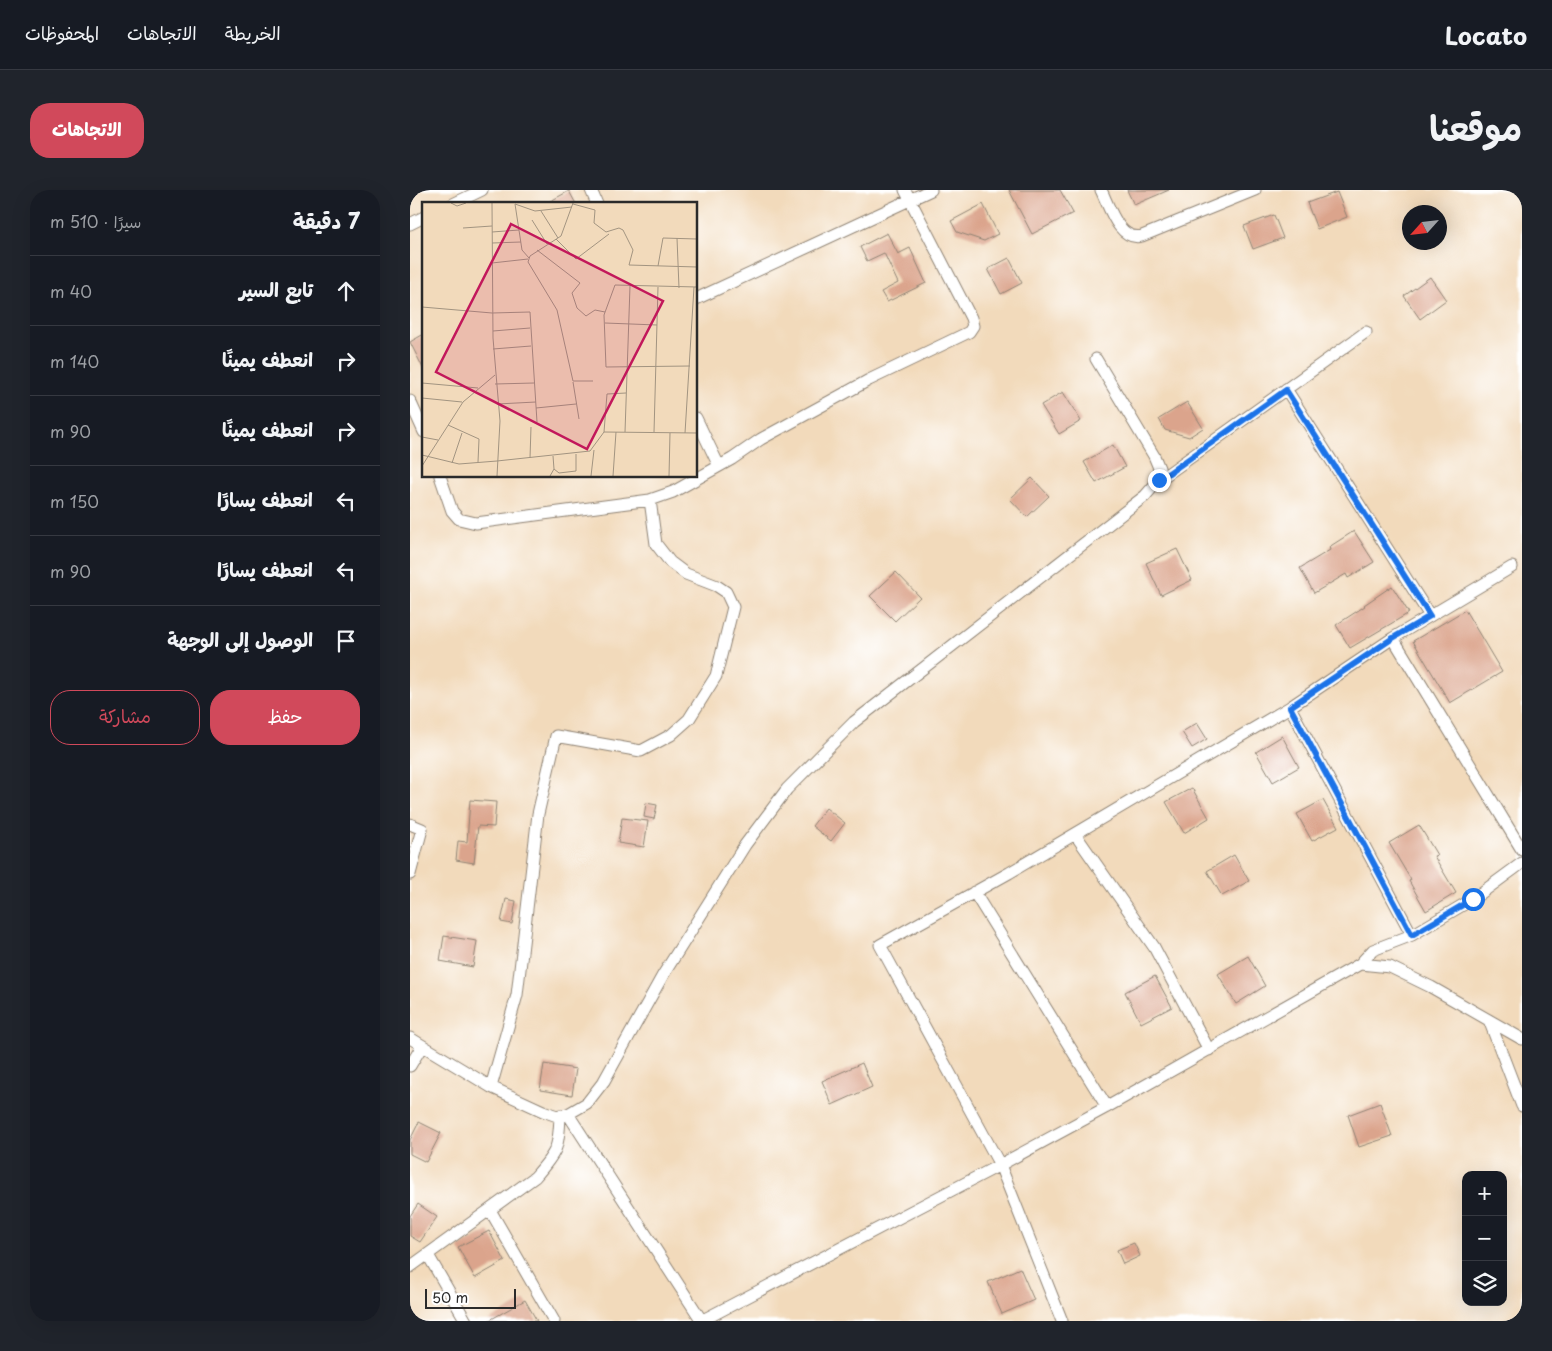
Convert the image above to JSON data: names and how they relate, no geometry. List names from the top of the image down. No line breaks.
{"scale_bar":"50 m","north":"bottom left","page":{"header":"Locato","nav":["الخريطة","الاتجاهات","المحفوظات"],"title":"موقعنا","buttons":["الاتجاهات",["حفظ","مشاركة"]],"heading":["7 دقيقة","سيرًا · 510 m"],"list":[["تابع السير","40 m"],["انعطف يمينًا","140 m"],["انعطف يمينًا","90 m"],["انعطف يسارًا","150 m"],["انعطف يسارًا","90 m"],"الوصول إلى الوجهة"],"map_buttons":["+","−"],"scale":"50 m"}}
